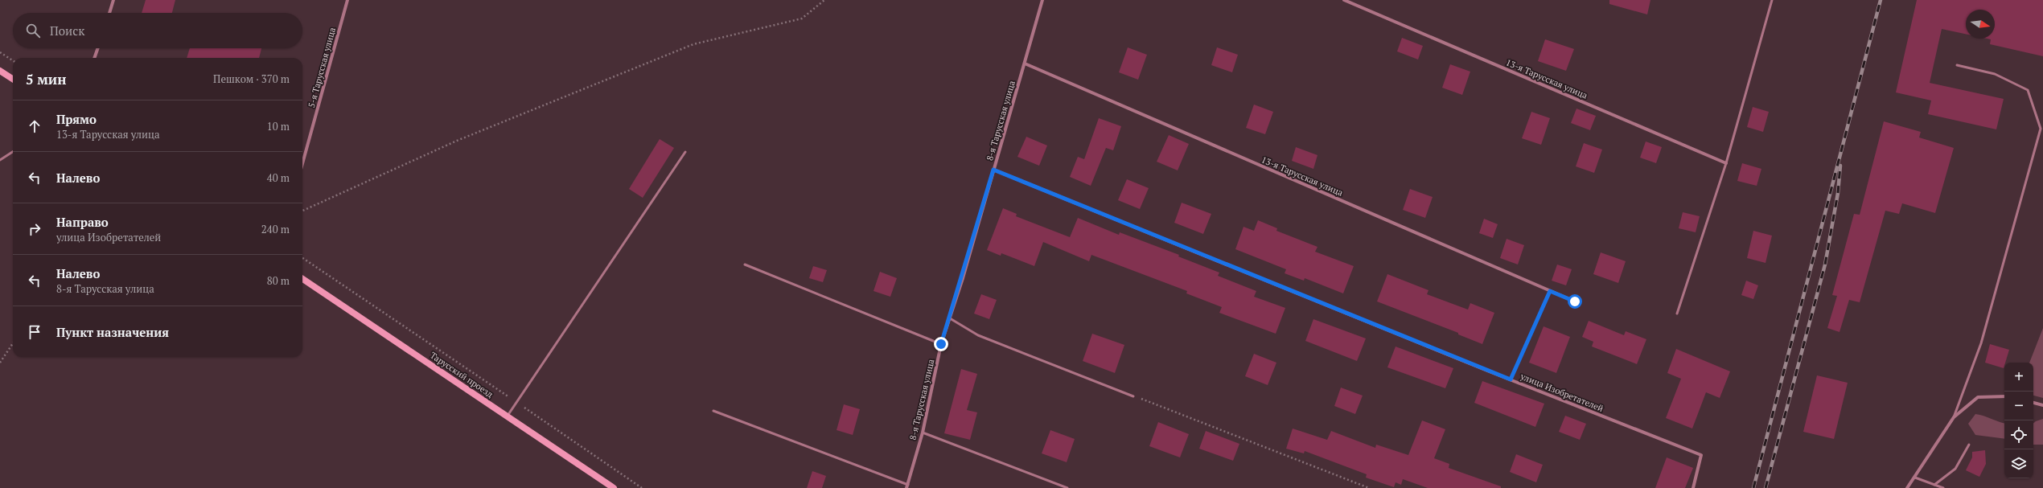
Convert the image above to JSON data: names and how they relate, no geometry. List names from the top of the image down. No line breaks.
{"streets":{"street":["5-я Тарусская улица","13-я Тарусская улица","8-я Тарусская улица","Тарусский проезд","улица Изобретателей"]},"crossings":[["13-я Тарусская улица","8-я Тарусская улица"],["8-я Тарусская улица","улица Изобретателей"]],"north":"right","page":{"search":"Поиск","heading":["5 мин","Пешком · 370 m"],"list":[["Прямо","13-я Тарусская улица","10 m"],["Налево","40 m"],["Направо","улица Изобретателей","240 m"],["Налево","8-я Тарусская улица","80 m"],"Пункт назначения"],"map_buttons":["+","−"]}}
